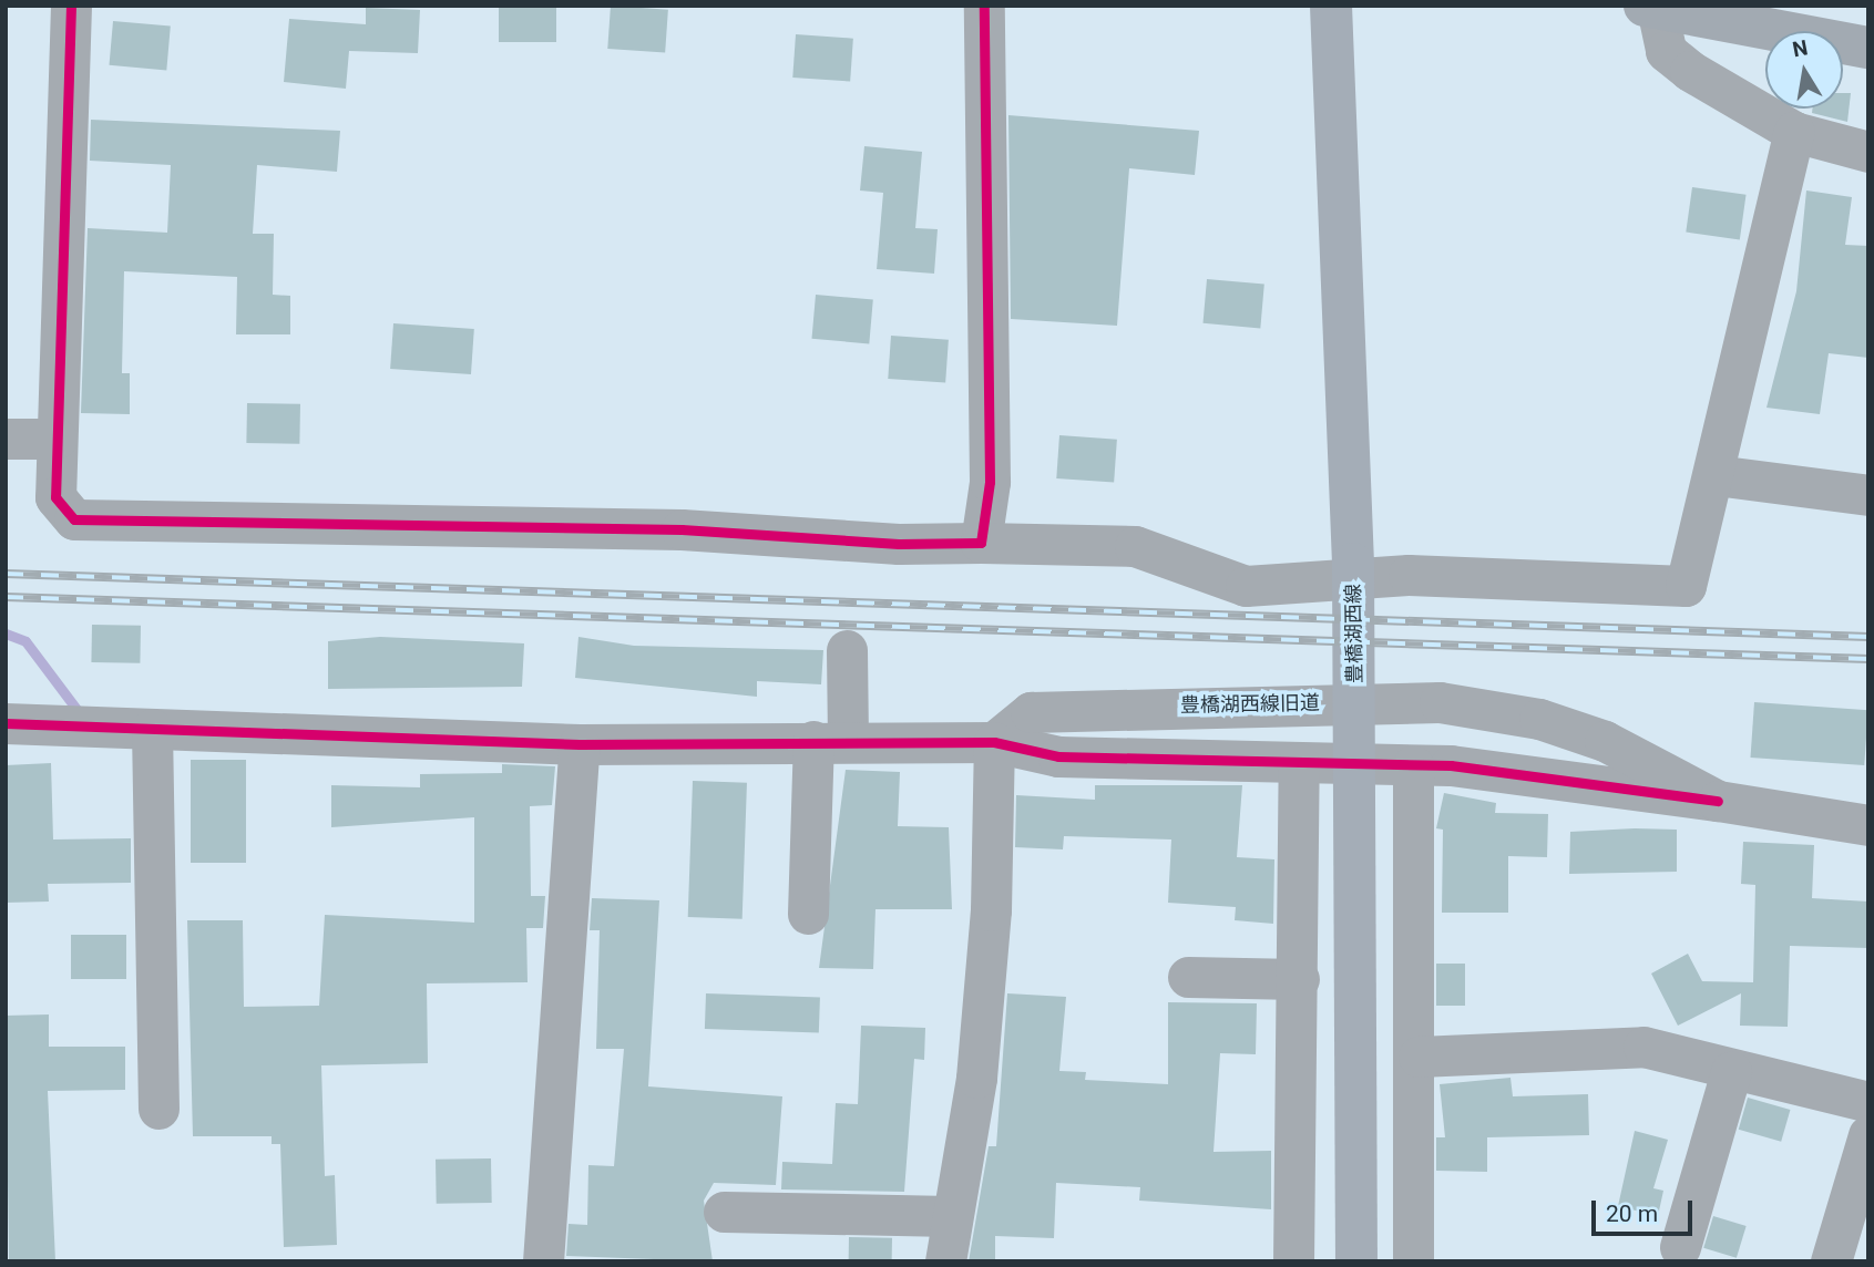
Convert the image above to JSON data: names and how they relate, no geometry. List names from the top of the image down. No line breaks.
{"streets":{"main road":["豊橋湖西線"],"street":["豊橋湖西線旧道"]},"scale_bar":"20 m","north":"top"}
